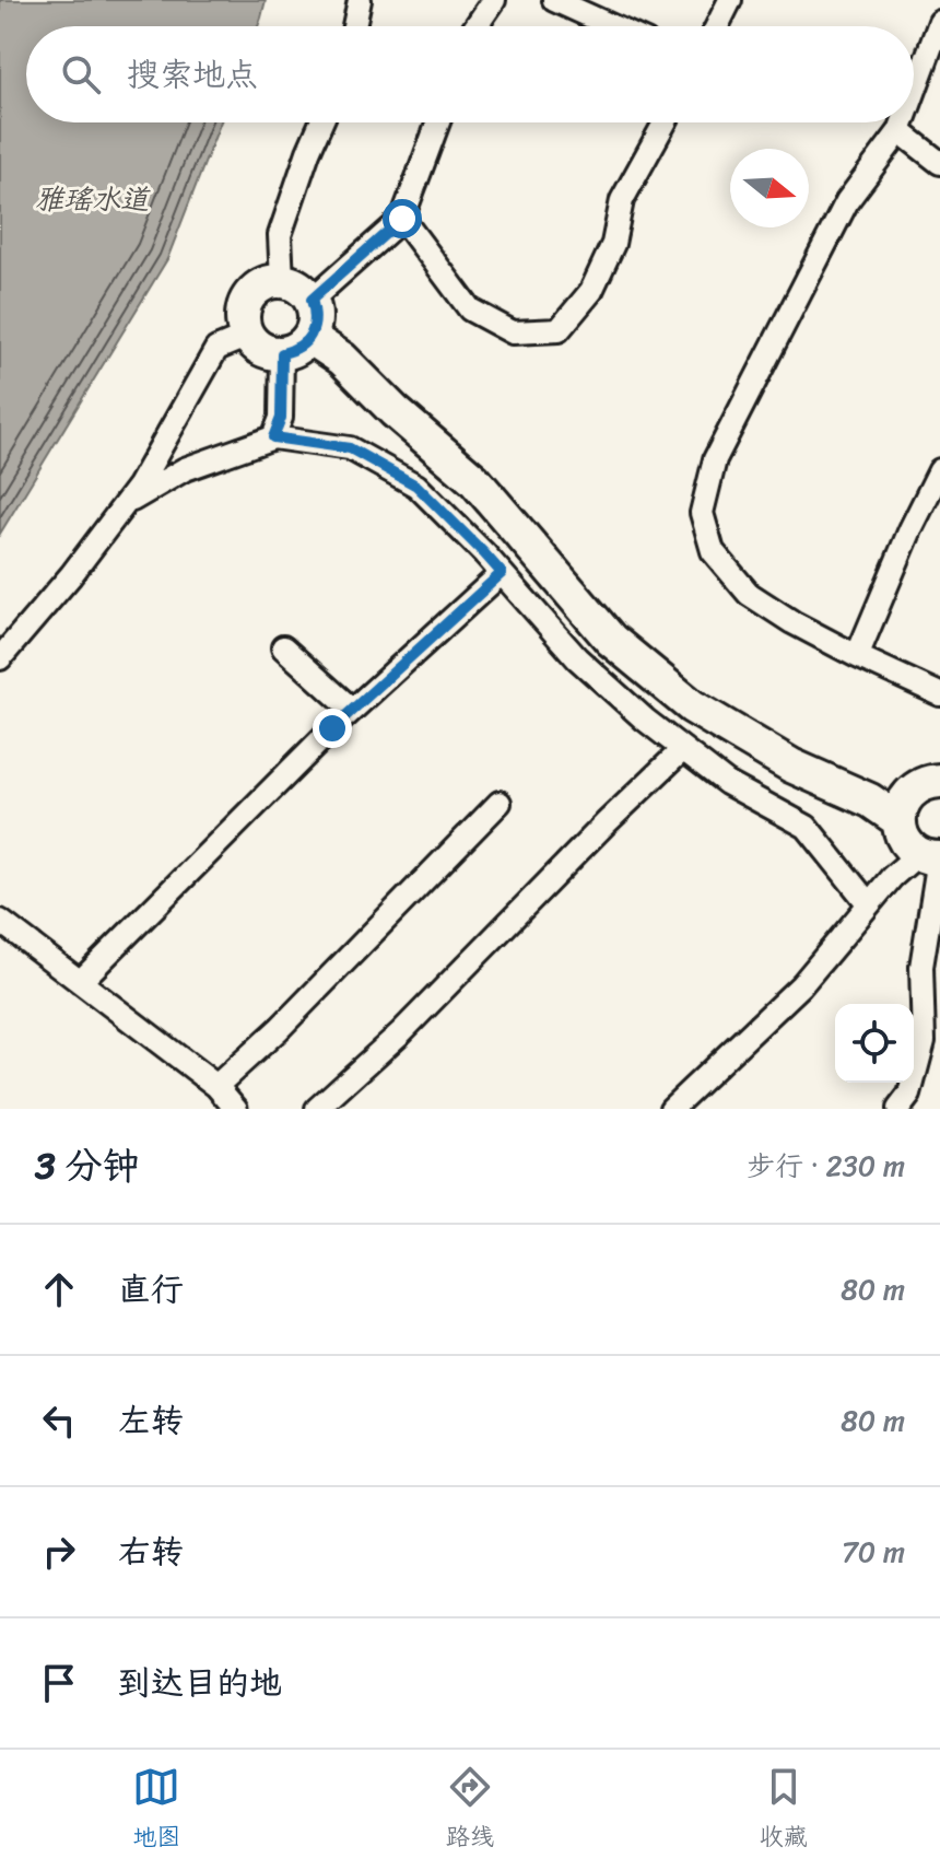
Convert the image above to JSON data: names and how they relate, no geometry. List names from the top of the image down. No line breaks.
{"water":["雅瑶水道"],"north":"right","page":{"search":"搜索地点","heading":["3 分钟","步行 · 230 m"],"list":[["直行","80 m"],["左转","80 m"],["右转","70 m"],"到达目的地"],"nav":["地图","路线","收藏"]}}
